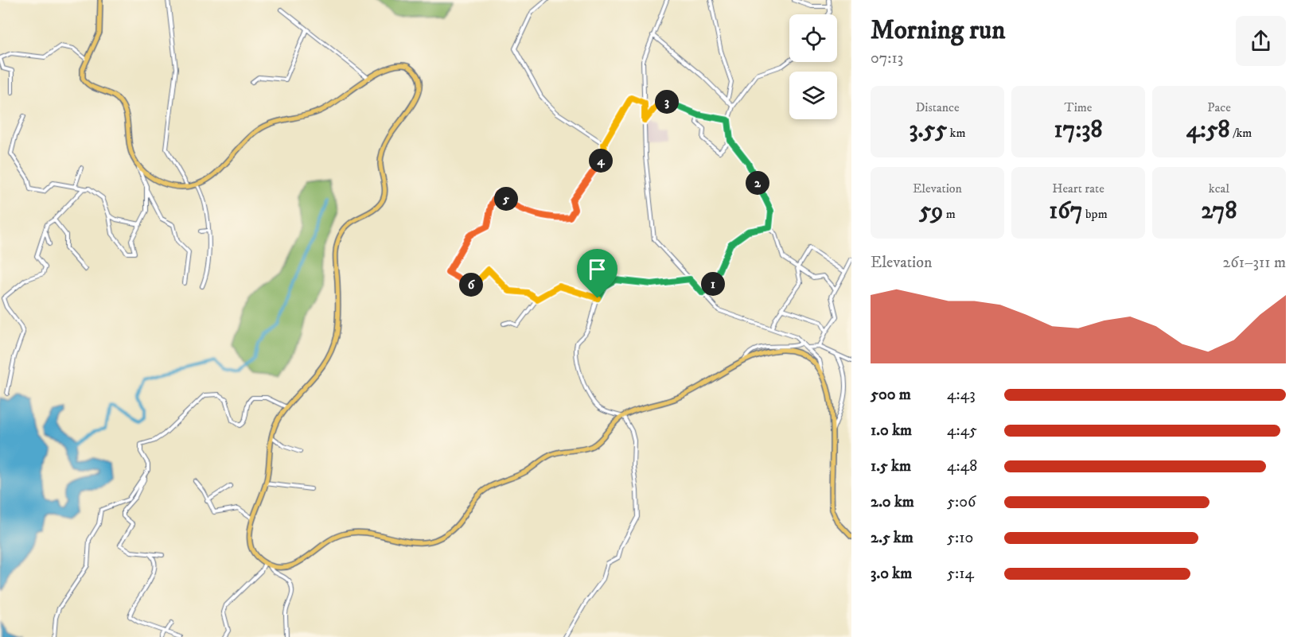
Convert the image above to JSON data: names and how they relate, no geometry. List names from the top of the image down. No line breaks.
{"page":{"heading":["Morning run","07:13"],"stats":[["Distance","3.55 km"],["Time","17:38"],["Pace","4:58 /km"],["Elevation","59 m"],["Heart rate","167 bpm"],["kcal","278"]],"pins":["3","4","2","5","1","6"],"chart":["Elevation","261–311 m"],"list":[{"name":"500 m","note":"4:43"},{"name":"1.0 km","note":"4:45"},{"name":"1.5 km","note":"4:48"},{"name":"2.0 km","note":"5:06"},{"name":"2.5 km","note":"5:10"},{"name":"3.0 km","note":"5:14"}]}}
